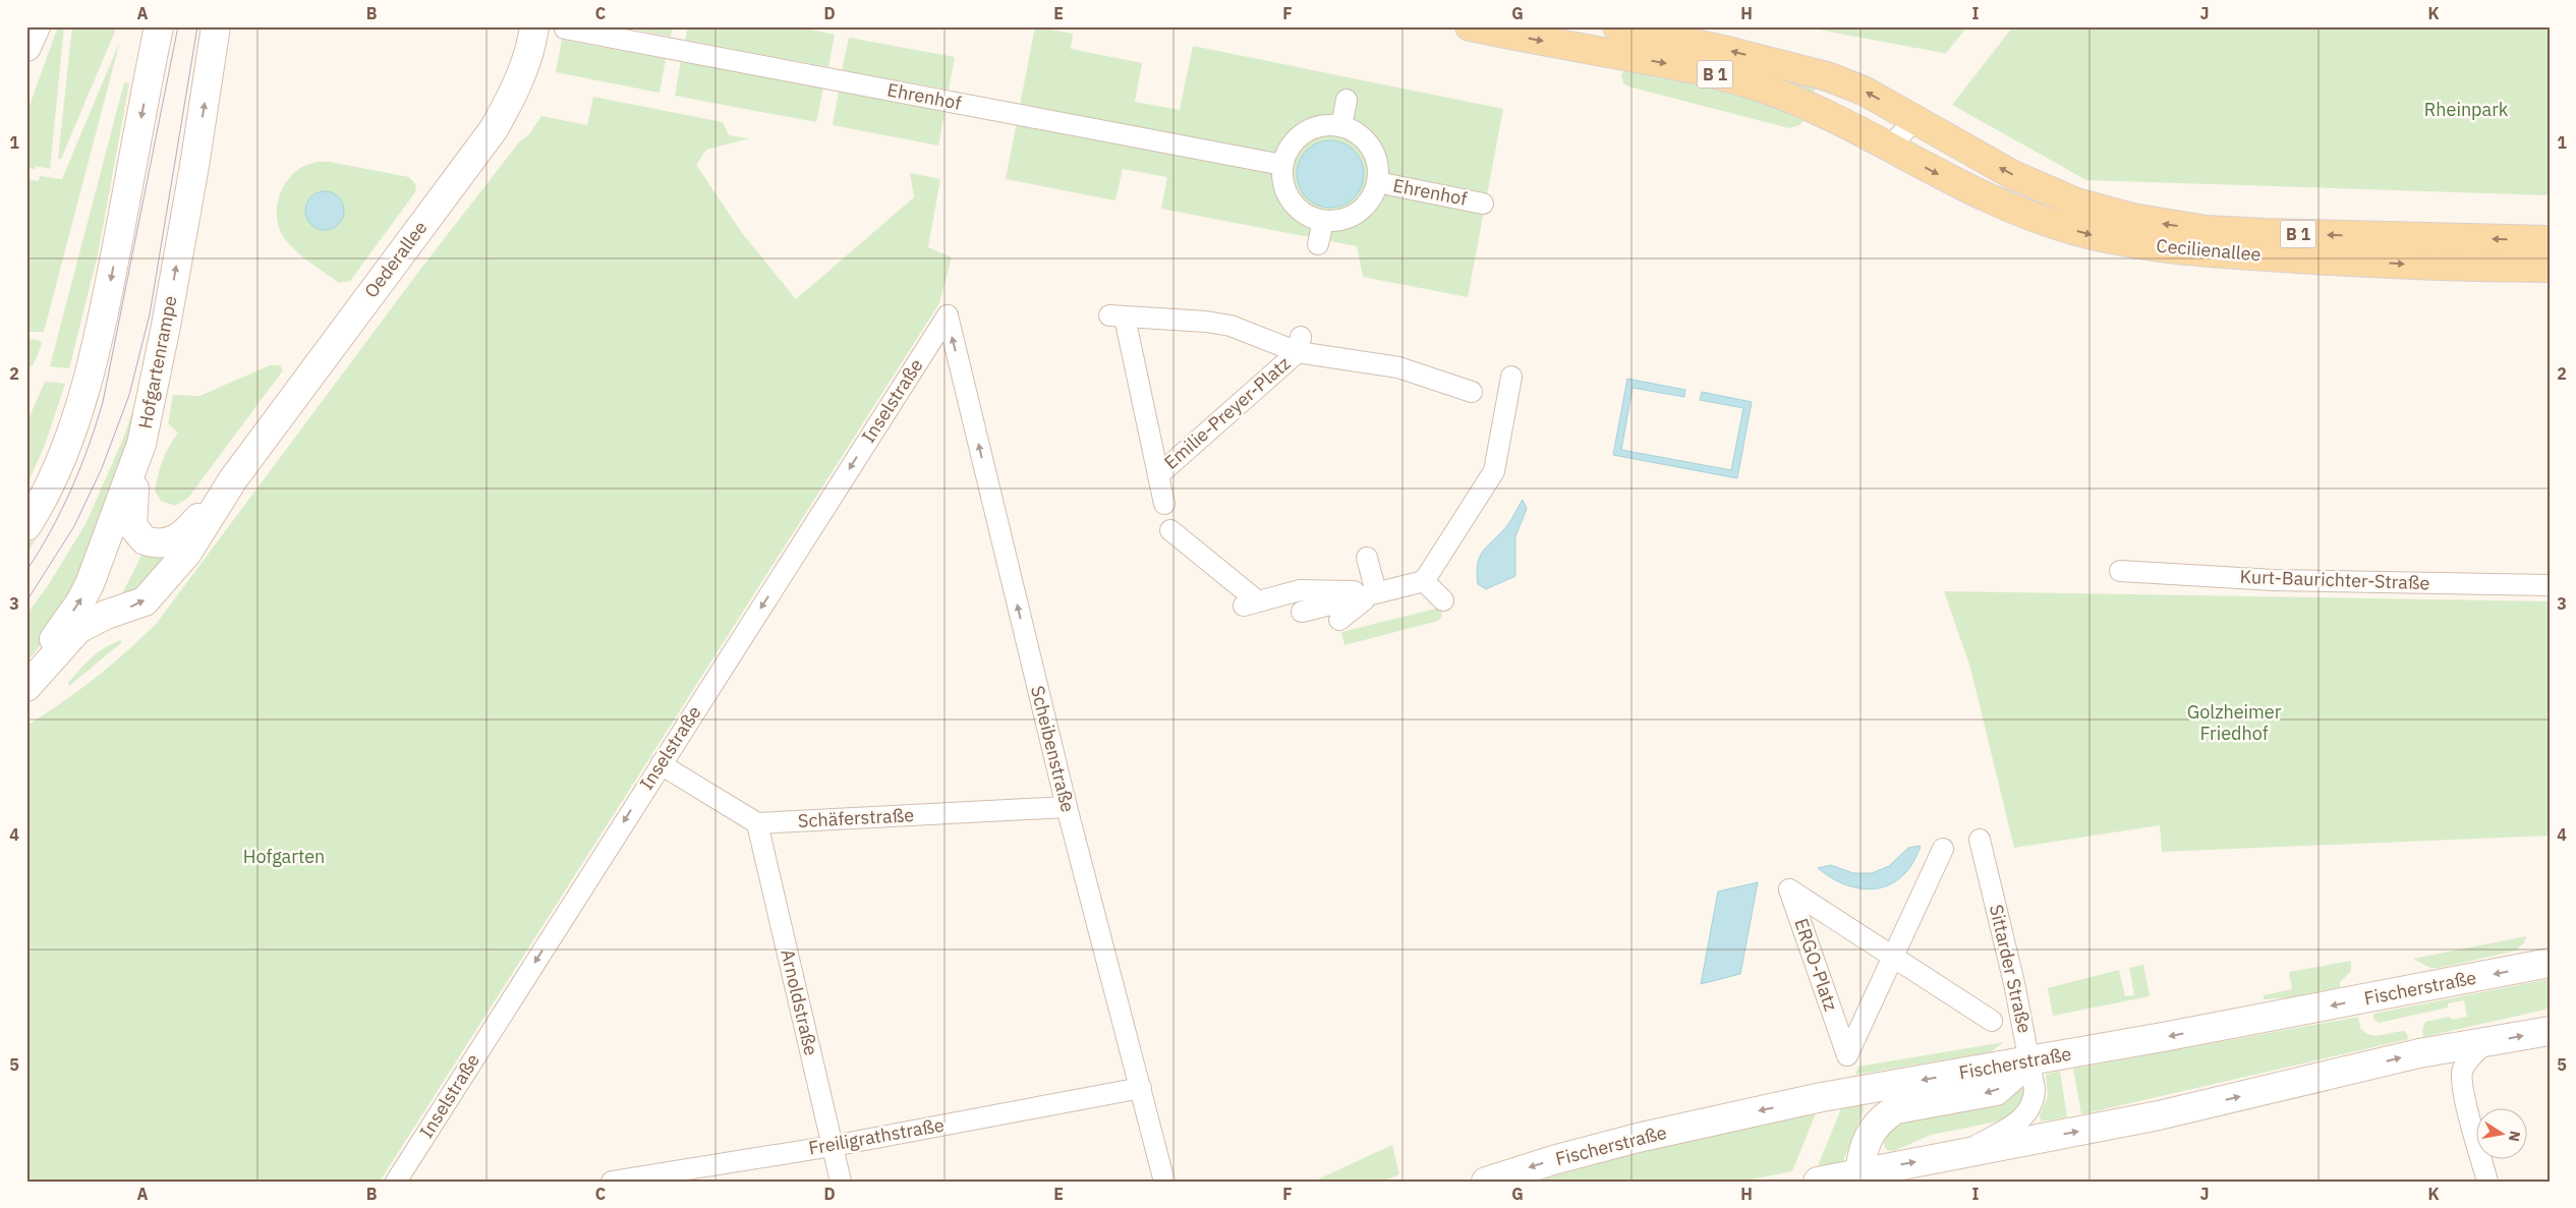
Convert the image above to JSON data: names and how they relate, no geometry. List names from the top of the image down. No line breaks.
{"streets":{"main road":["B 1","Cecilienallee","Oederallee","Hofgartenrampe","Fischerstraße"],"street":["Ehrenhof","Inselstraße","Emilie-Preyer-Platz","Kurt-Baurichter-Straße","Scheibenstraße","Schäferstraße","ERGO-Platz","Sittarder Straße","Arnoldstraße","Freiligrathstraße"]},"crossings":[["B 1","Cecilienallee"],["Oederallee","Hofgartenrampe"],["Inselstraße","Scheibenstraße"],["Scheibenstraße","Schäferstraße"],["Scheibenstraße","Freiligrathstraße"],["Schäferstraße","Arnoldstraße"],["Sittarder Straße","Fischerstraße"],["Arnoldstraße","Freiligrathstraße"]],"one_way":["Inselstraße","Scheibenstraße"],"parks":["Rheinpark","Golzheimer Friedhof","Hofgarten"],"north":"right","grid":{"columns":["A","B","C","D","E","F","G","H","I","J","K"],"rows":["1","2","3","4","5"]}}
